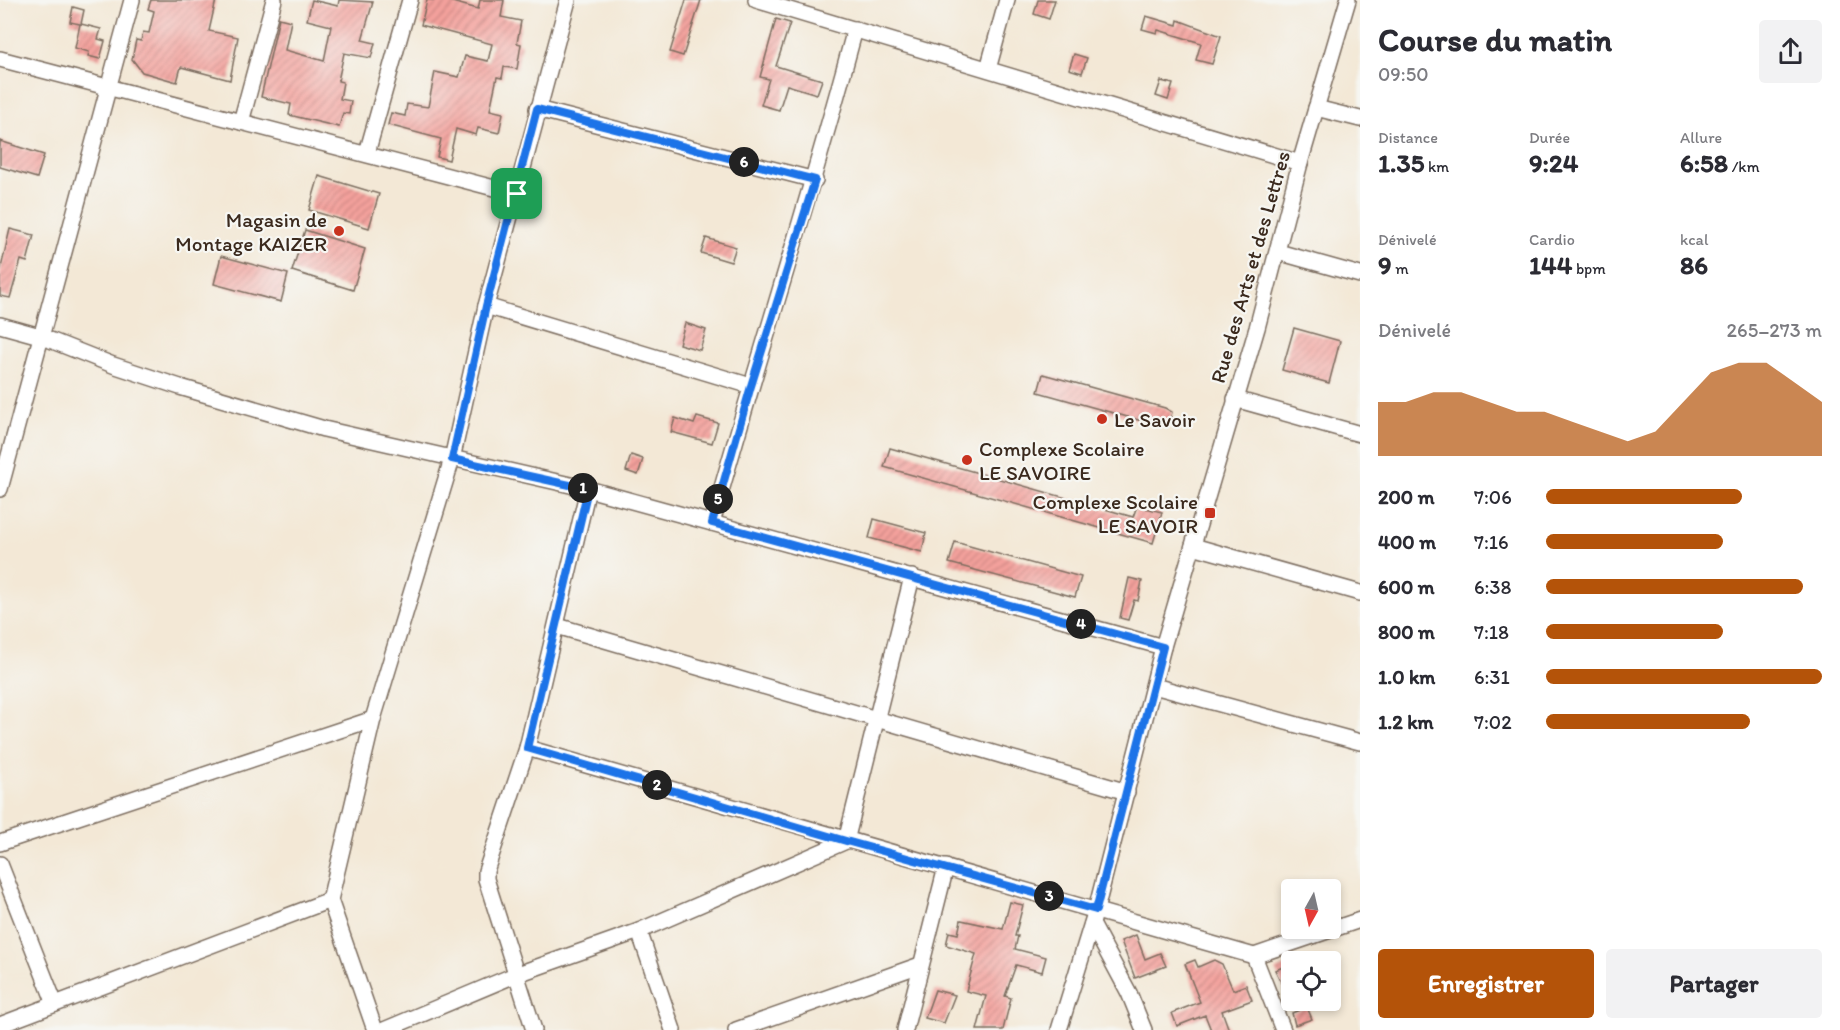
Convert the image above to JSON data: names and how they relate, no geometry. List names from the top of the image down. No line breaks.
{"streets":{"street":["Rue des Arts et des Lettres"]},"places":{"other":["Magasin de Montage KAIZER","Le Savoir","Complexe Scolaire LE SAVOIRE"],"transit":["Complexe Scolaire LE SAVOIR"]},"north":"bottom","page":{"heading":["Course du matin","09:50"],"stats":[["Distance","1.35 km"],["Durée","9:24"],["Allure","6:58 /km"],["Dénivelé","9 m"],["Cardio","144 bpm"],["kcal","86"]],"pins":["6","1","5","4","2","3"],"chart":["Dénivelé","265–273 m"],"list":[{"name":"200 m","note":"7:06"},{"name":"400 m","note":"7:16"},{"name":"600 m","note":"6:38"},{"name":"800 m","note":"7:18"},{"name":"1.0 km","note":"6:31"},{"name":"1.2 km","note":"7:02"}],"buttons":["Enregistrer","Partager"]}}
